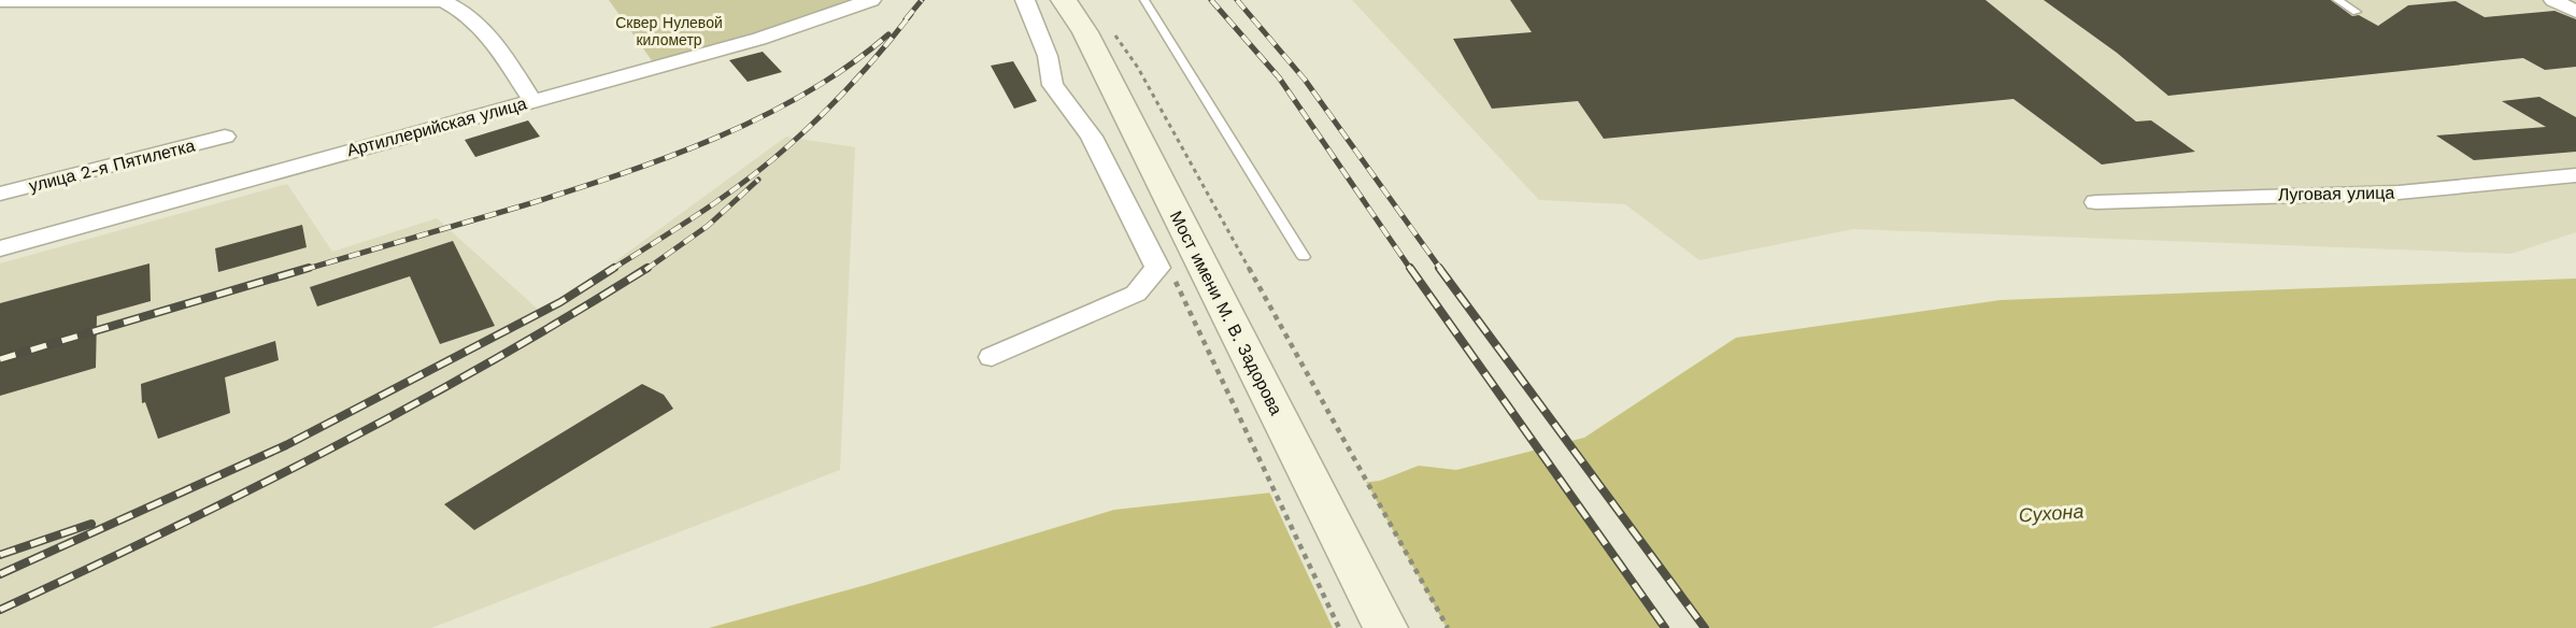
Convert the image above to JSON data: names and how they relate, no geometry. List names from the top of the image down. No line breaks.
{"streets":{"main road":["Мост имени М. В. Задорова"],"street":["Артиллерийская улица","улица 2-я Пятилетка","Луговая улица"]},"water":["Сухона"],"parks":["Сквер Нулевой километр"]}
